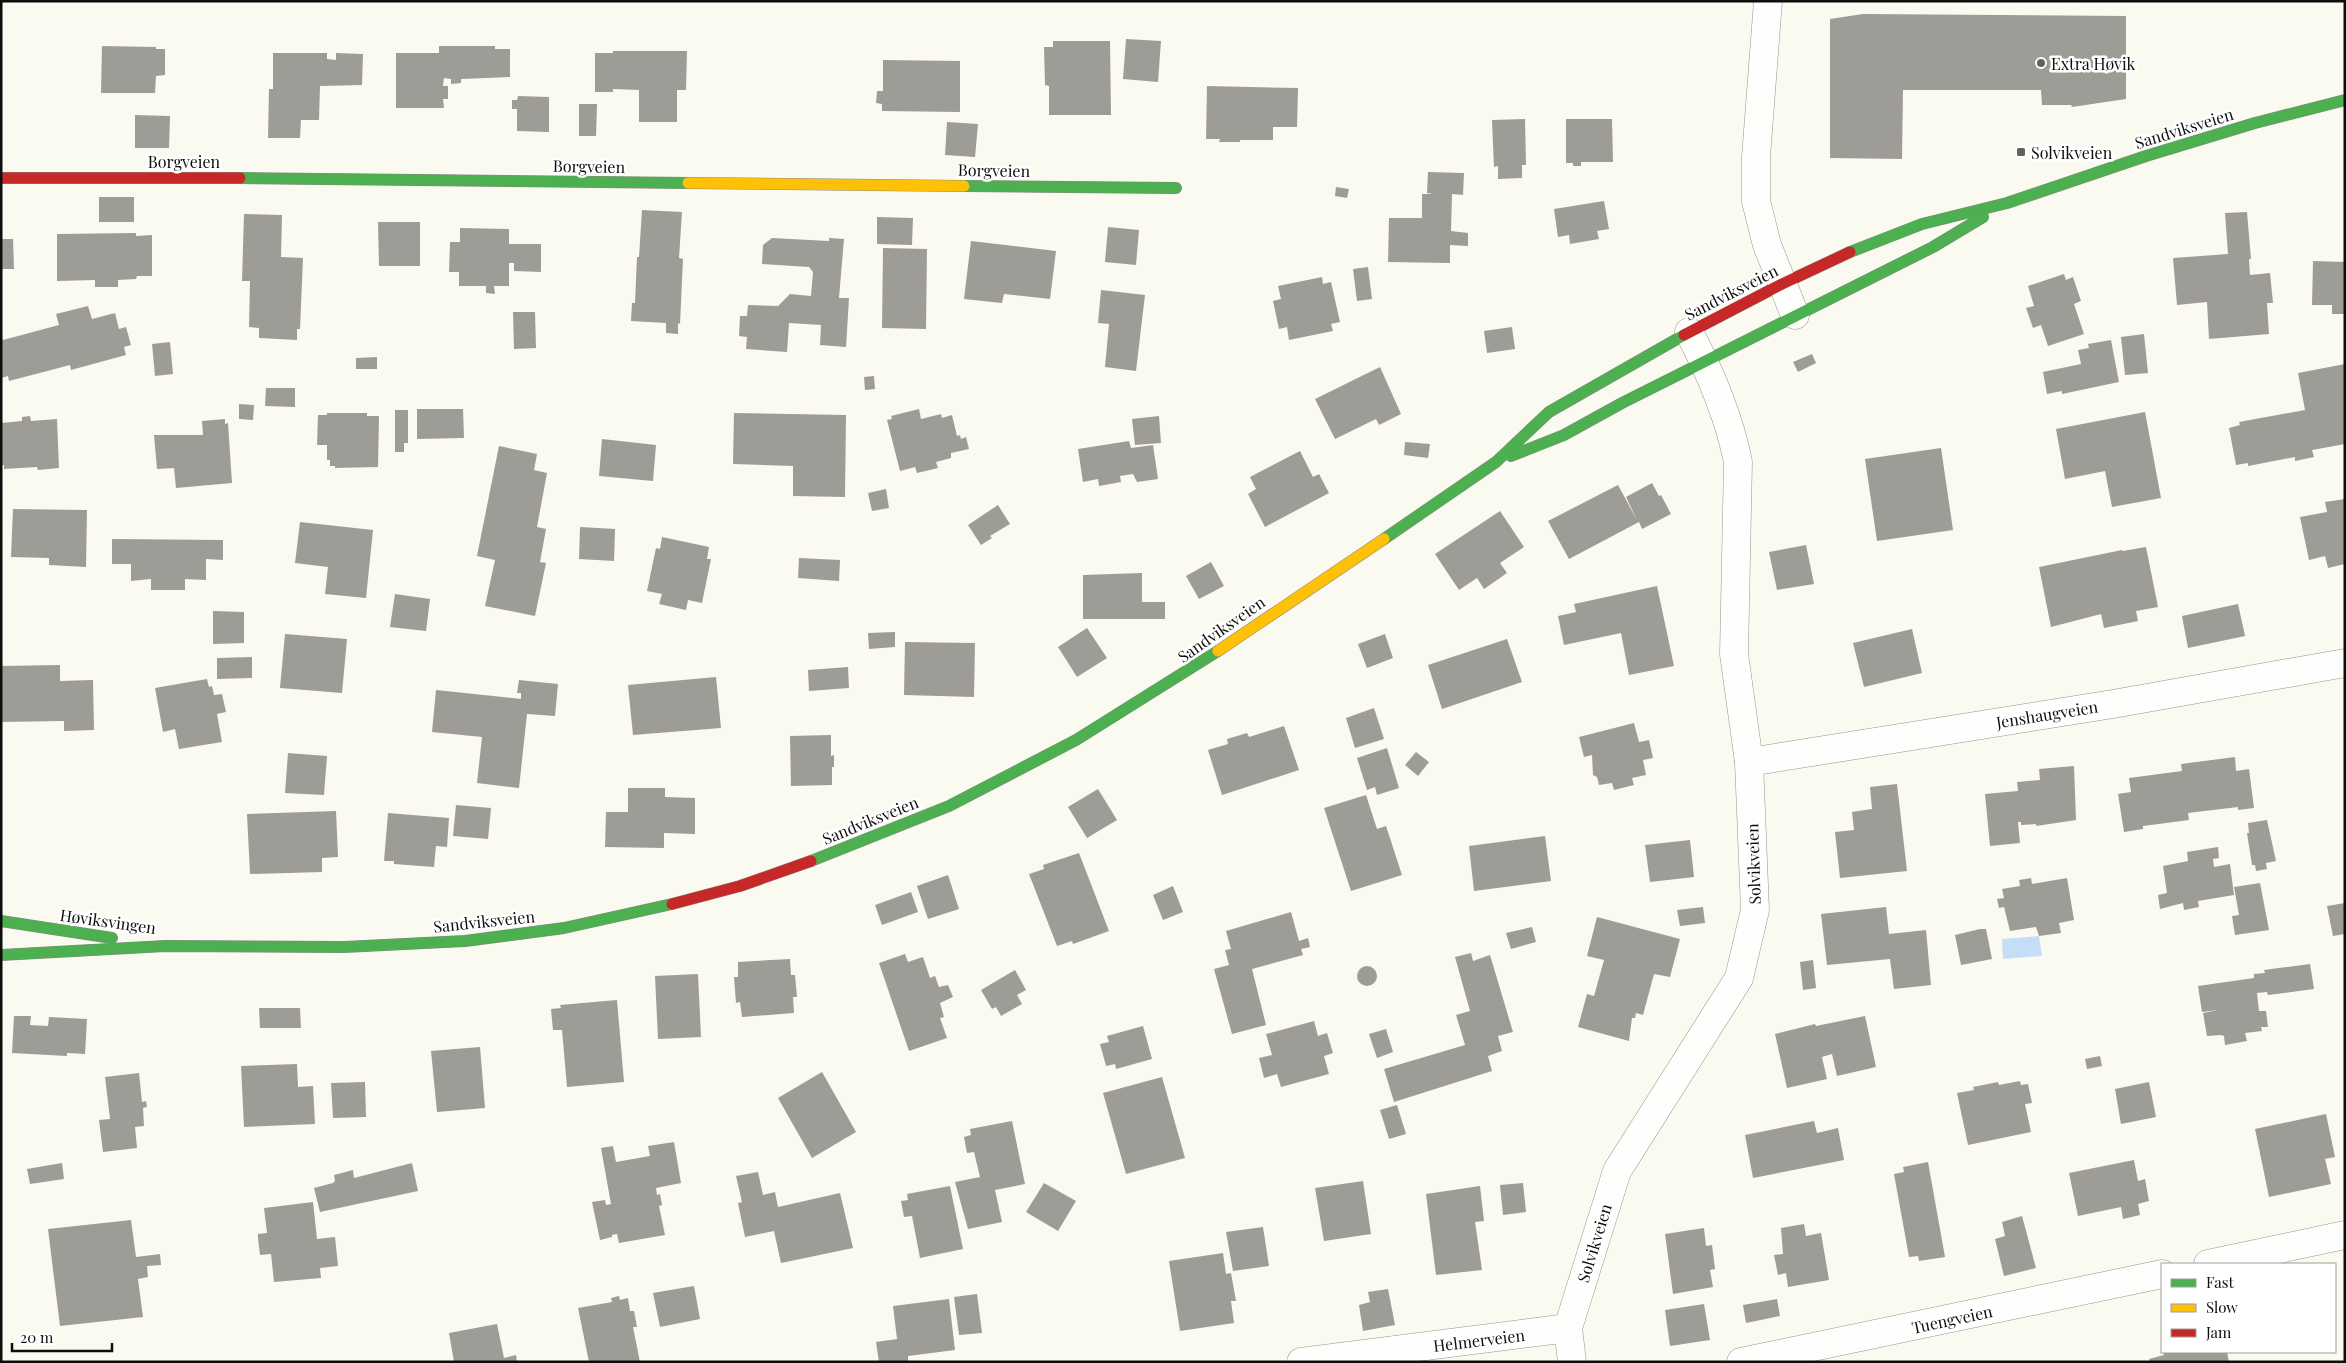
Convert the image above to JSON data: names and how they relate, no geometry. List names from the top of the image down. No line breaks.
{"streets":{"main road":["Sandviksveien","Borgveien","Høviksvingen"],"street":["Jenshaugveien","Solvikveien","Tuengveien","Helmerveien"]},"crossings":[["Sandviksveien","Solvikveien"],["Sandviksveien","Høviksvingen"],["Jenshaugveien","Solvikveien"],["Solvikveien","Helmerveien"]],"places":{"other":["Extra Høvik"],"transit":["Solvikveien"]},"legend":["Fast","Slow","Jam"],"scale_bar":"20 m"}
